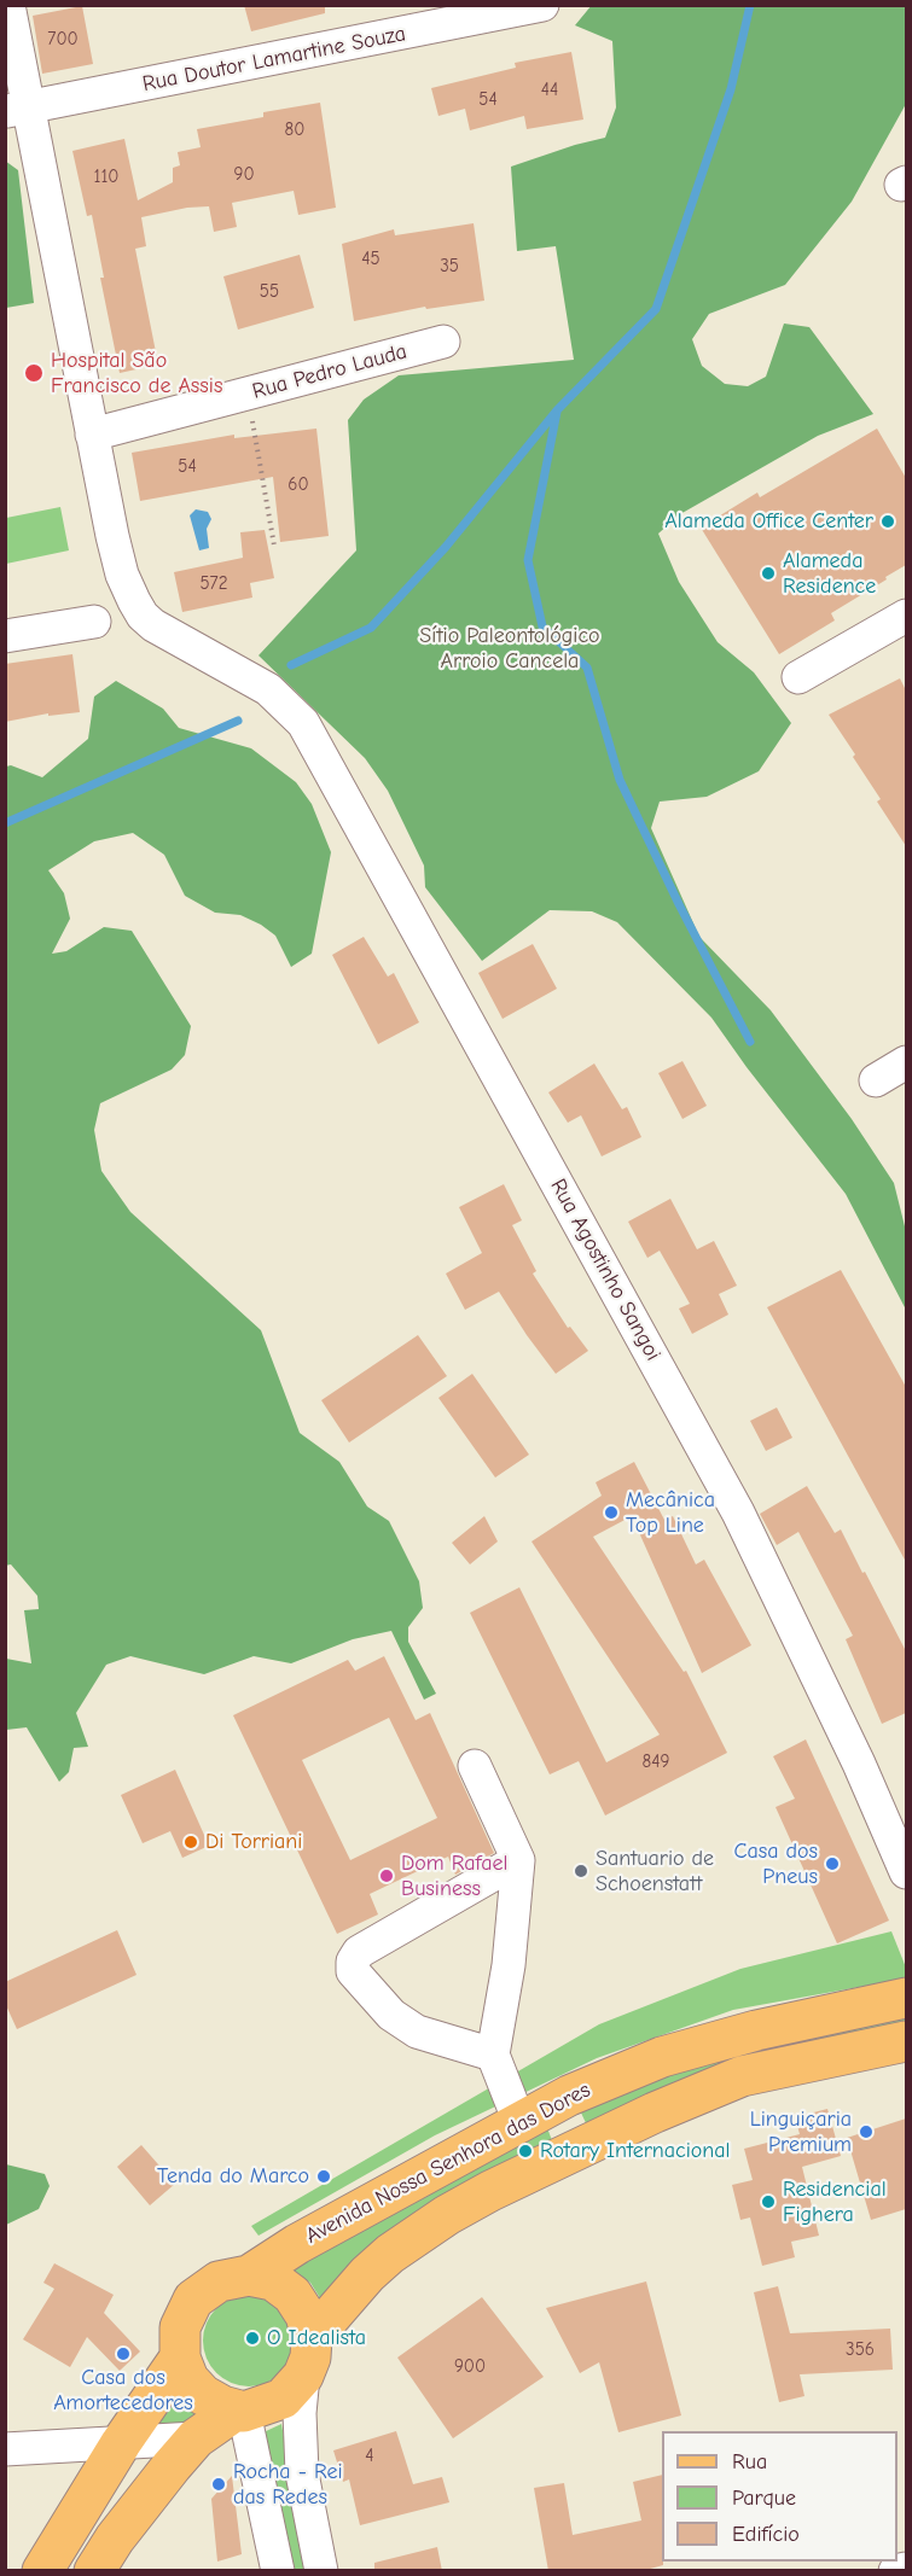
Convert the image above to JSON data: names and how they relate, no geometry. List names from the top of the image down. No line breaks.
{"streets":{"main road":["Avenida Nossa Senhora das Dores"],"street":["Rua Doutor Lamartine Souza","Rua Pedro Lauda","Rua Agostinho Sangoi"]},"crossings":[["Rua Doutor Lamartine Souza","Rua Agostinho Sangoi"],["Rua Pedro Lauda","Rua Agostinho Sangoi"]],"parks":["Sítio Paleontológico Arroio Cancela"],"places":["Hospital São Francisco de Assis","Alameda Office Center","Alameda Residence","Mecânica Top Line","Di Torriani","Casa dos Pneus","Santuario de Schoenstatt","Dom Rafael Business","Linguiçaria Premium","Rotary Internacional","Tenda do Marco","Residencial Fighera","O Idealista","Casa dos Amortecedores","Rocha - Rei das Redes"],"house_numbers":["700","44","54","80","90","110","45","35","55","54","60","572","849","356","900","4"],"legend":["Rua","Parque","Edifício"]}
